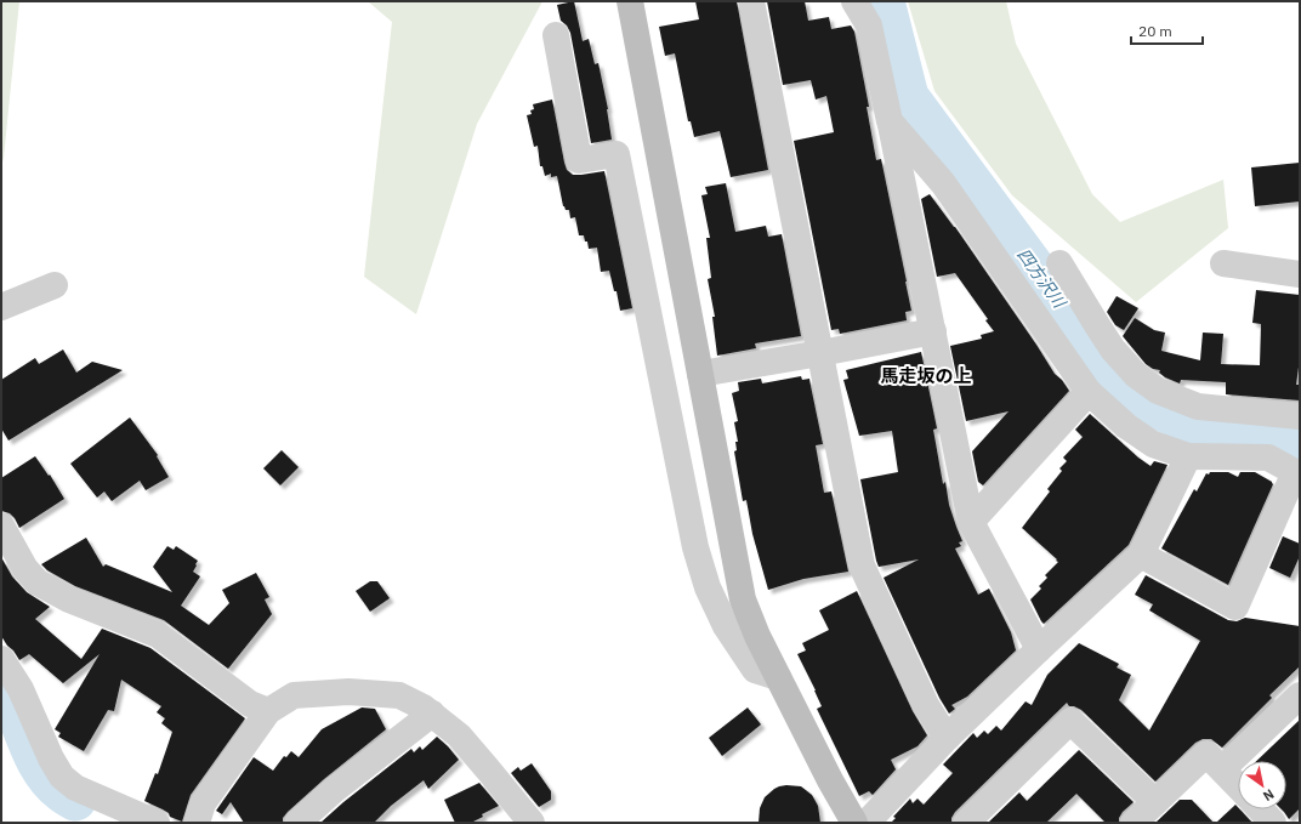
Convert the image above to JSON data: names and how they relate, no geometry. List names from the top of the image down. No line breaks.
{"districts":["馬走坂の上"],"water":["四方沢川"],"scale_bar":"20 m","north":"bottom right"}
